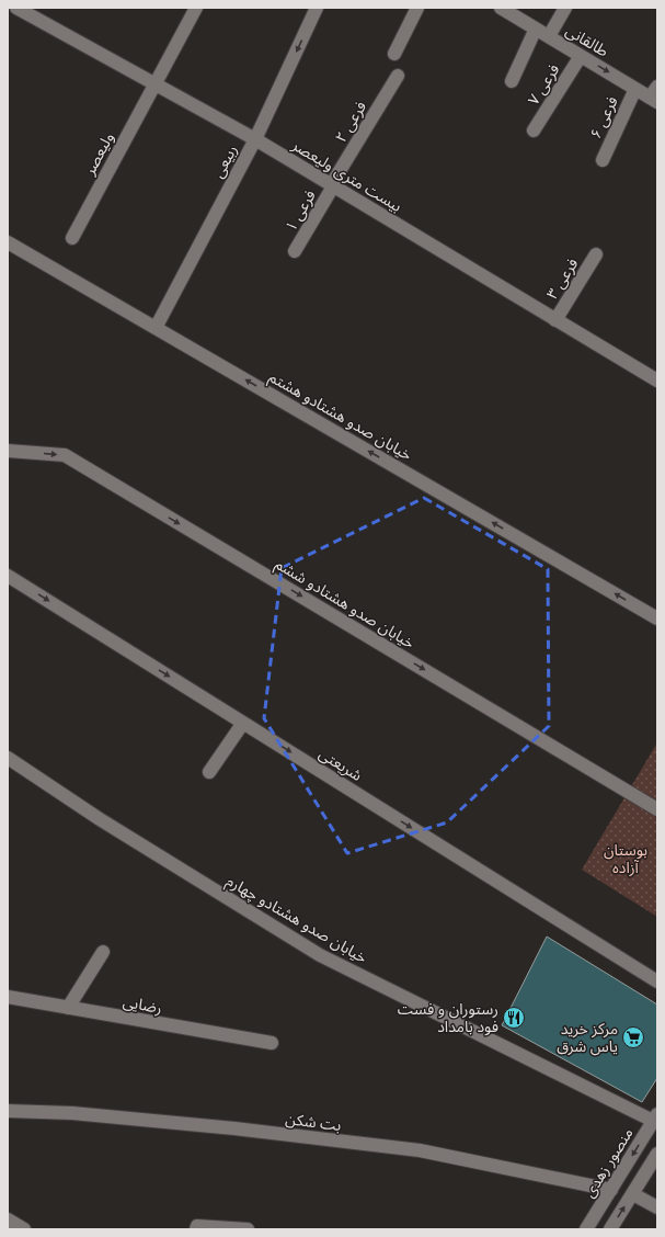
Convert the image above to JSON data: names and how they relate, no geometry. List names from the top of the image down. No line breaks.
{"streets":{"street":["طالقانی","فرعی ۷","فرعی ۶","فرعی ۲","ولیعصر","ربیعی","بیست متری ولیعصر","فرعی ۱","فرعی ۳","خیابان صدو هشتادو هشتم","خیابان صدو هشتادو ششم","شریعتی","خیابان صدو هشتادو چهارم","رضایی","بت شکن","منصور زهدی"]},"crossings":[["طالقانی","فرعی ۷"],["طالقانی","فرعی ۶"],["فرعی ۲","بیست متری ولیعصر"],["فرعی ۲","فرعی ۱"],["ولیعصر","بیست متری ولیعصر"],["ربیعی","بیست متری ولیعصر"],["ربیعی","خیابان صدو هشتادو هشتم"],["بیست متری ولیعصر","فرعی ۱"],["بیست متری ولیعصر","فرعی ۳"],["خیابان صدو هشتادو چهارم","منصور زهدی"],["بت شکن","منصور زهدی"]],"one_way":["طالقانی","ربیعی","خیابان صدو هشتادو هشتم","خیابان صدو هشتادو ششم","شریعتی"],"parks":["بوستان آزاده"],"places":{"restaurant":["رستوران و فست فود بامداد"],"supermarket":["مرکز خرید یاس شرق"]}}
